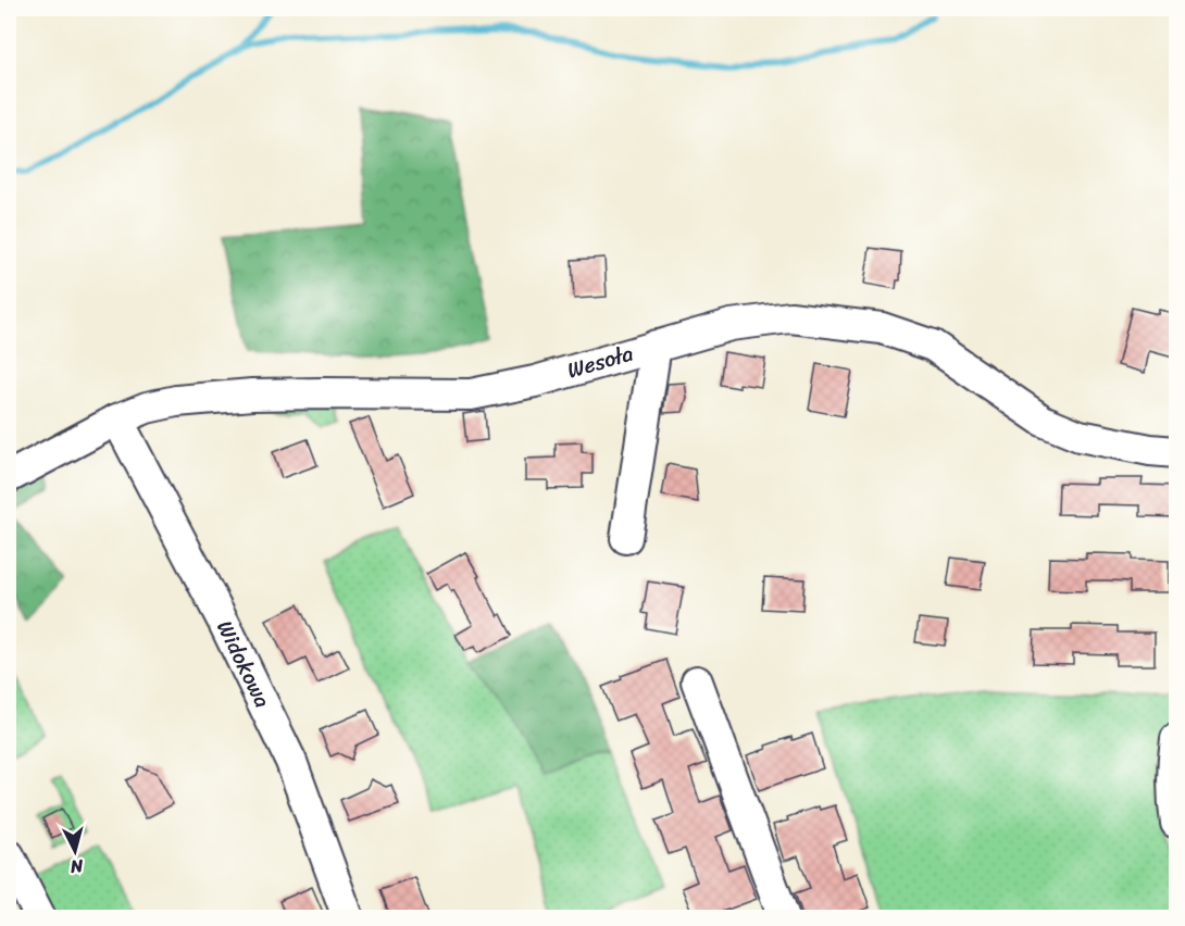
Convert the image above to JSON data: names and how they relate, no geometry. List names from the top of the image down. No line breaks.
{"streets":{"street":["Wesoła","Widokowa"]},"crossings":[["Wesoła","Widokowa"]],"north":"bottom"}
